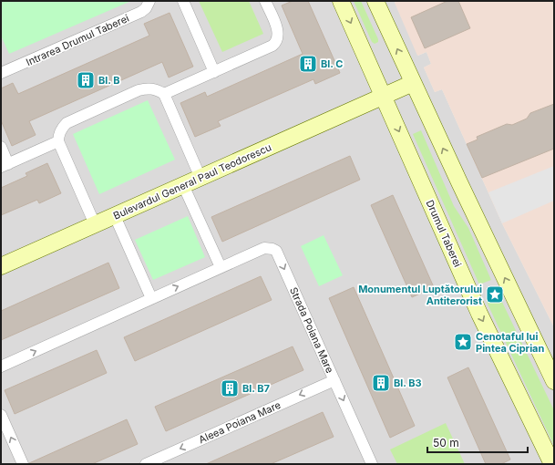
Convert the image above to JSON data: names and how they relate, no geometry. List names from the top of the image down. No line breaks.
{"streets":{"main road":["Bulevardul General Paul Teodorescu","Drumul Taberei"],"street":["Intrarea Drumul Taberei","Strada Poiana Mare","Aleea Poiana Mare"]},"crossings":[["Bulevardul General Paul Teodorescu","Drumul Taberei"],["Strada Poiana Mare","Aleea Poiana Mare"]],"one_way":["Aleea Poiana Mare"],"places":{"building":["Bl. C","Bl. B","Bl. B3","Bl. B7"],"place":["Monumentul Luptătorului Antiterorist","Cenotaful lui Pintea Ciprian"]},"scale_bar":"50 m"}
